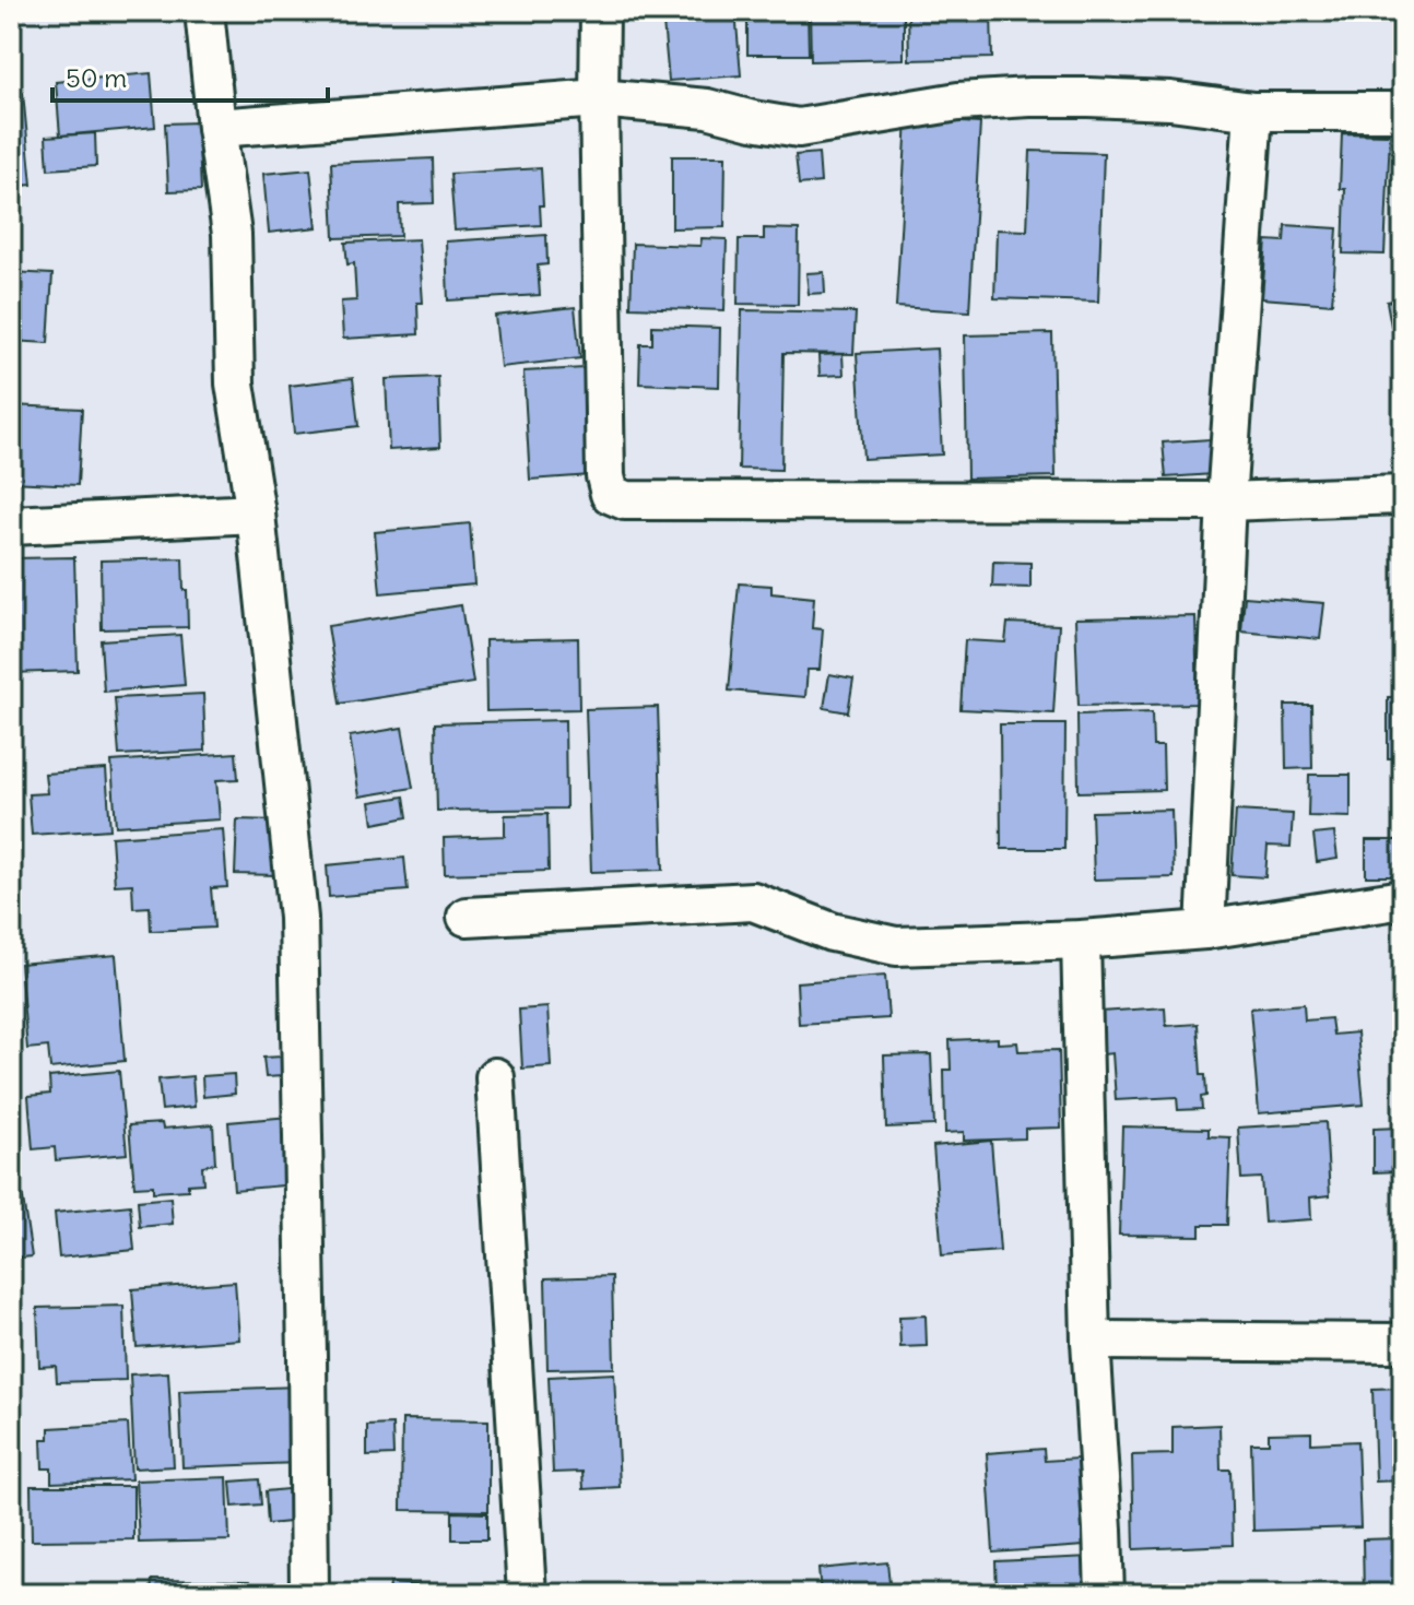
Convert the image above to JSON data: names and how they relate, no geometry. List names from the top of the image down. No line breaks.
{"scale_bar":"50 m"}
